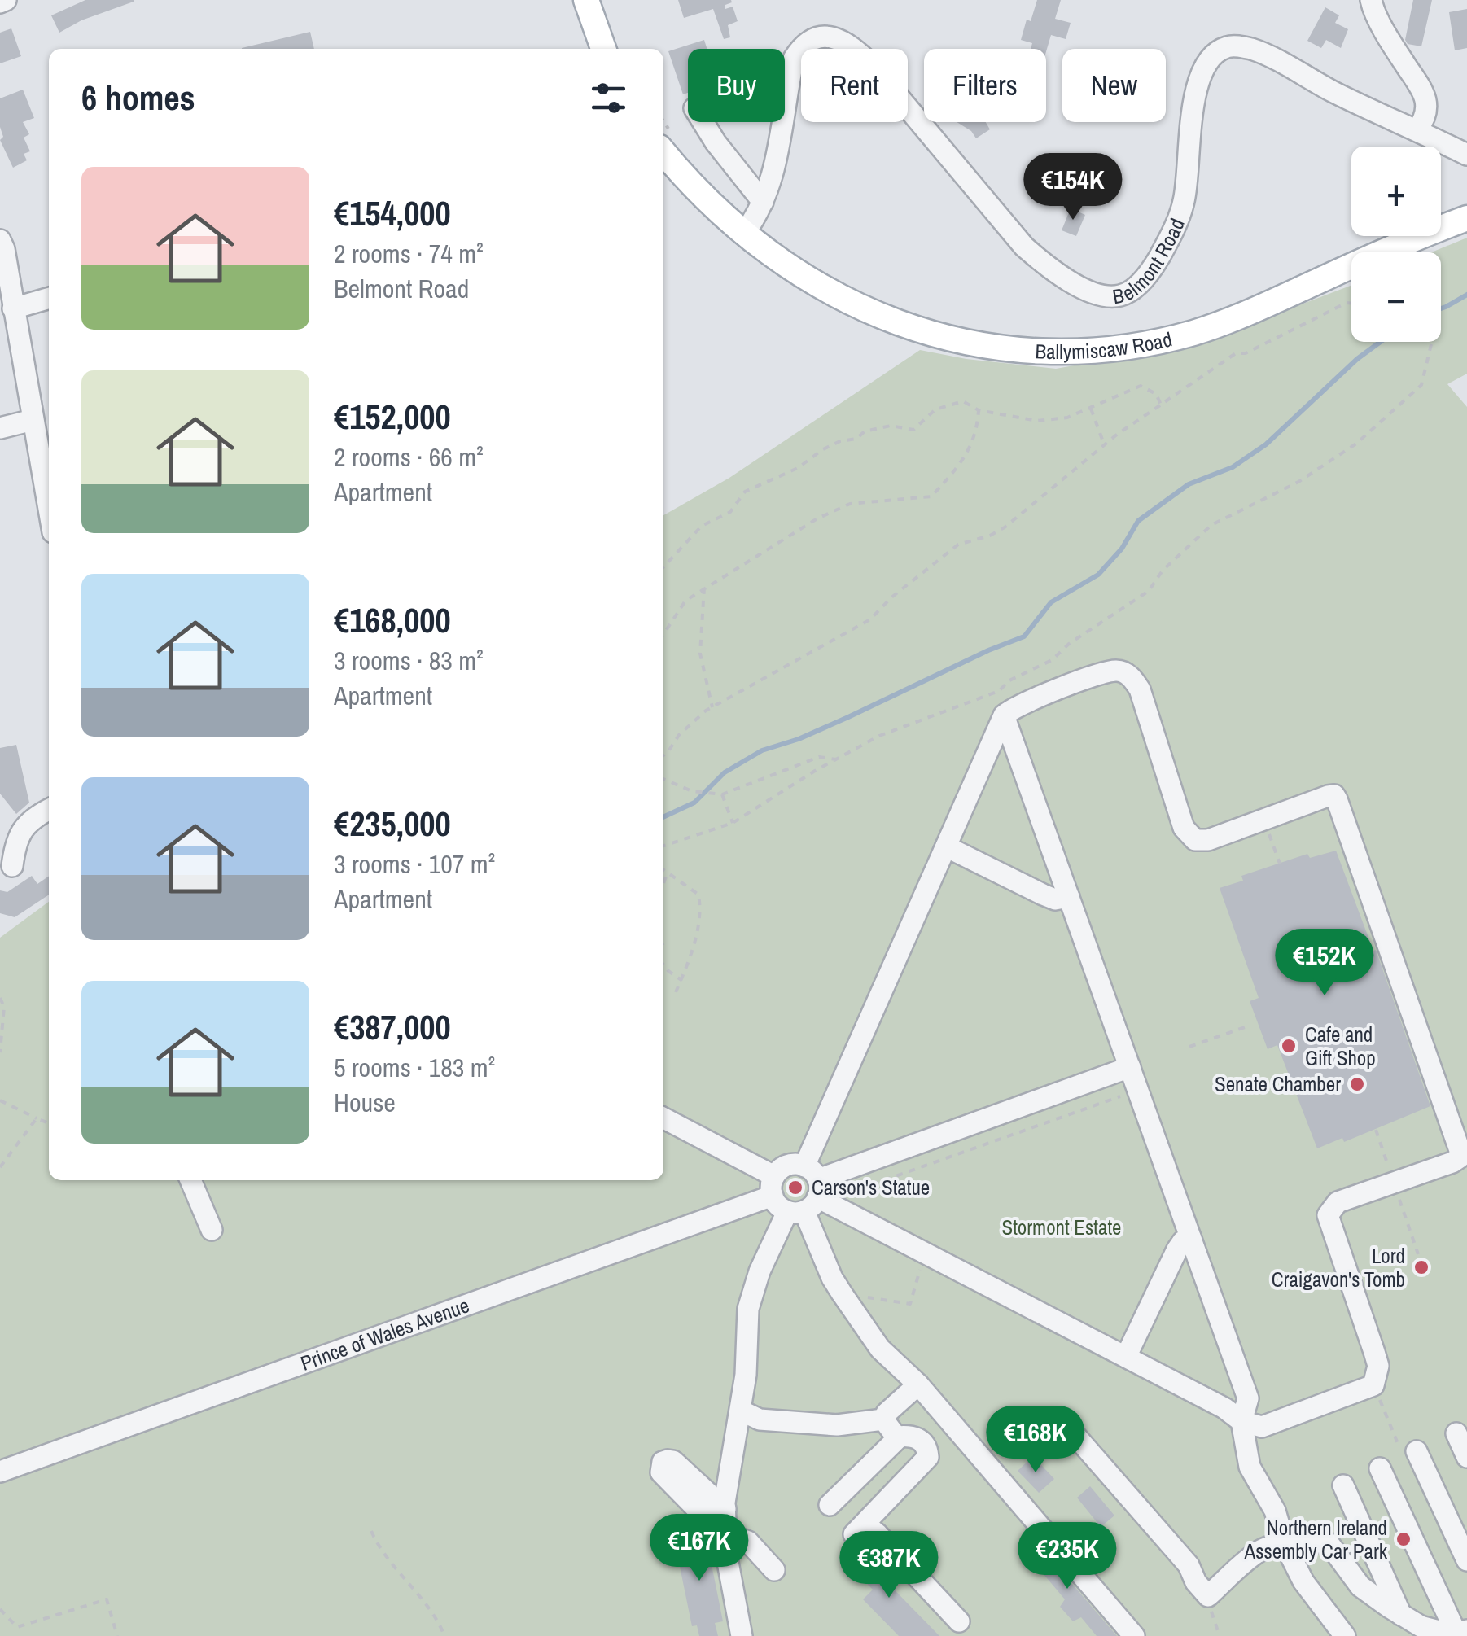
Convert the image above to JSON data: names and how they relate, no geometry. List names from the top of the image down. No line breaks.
{"streets":{"main road":["Ballymiscaw Road"],"street":["Belmont Road","Prince of Wales Avenue"]},"crossings":[["Belmont Road","Ballymiscaw Road"]],"parks":["Stormont Estate"],"places":["Cafe and Gift Shop","Senate Chamber","Carson's Statue","Lord Craigavon's Tomb","Northern Ireland Assembly Car Park"],"page":{"chip":["Buy","Rent","Filters","New"],"heading":"6 homes","map_buttons":["+","−"],"list":[{"name":"€154,000","note":"2 rooms · 74 m² · Belmont Road"},{"name":"€152,000","note":"2 rooms · 66 m² · Apartment"},{"name":"€168,000","note":"3 rooms · 83 m² · Apartment"},{"name":"€235,000","note":"3 rooms · 107 m² · Apartment"},{"name":"€387,000","note":"5 rooms · 183 m² · House"}],"price":["€154K","€152K","€168K","€167K","€235K","€387K"]}}
